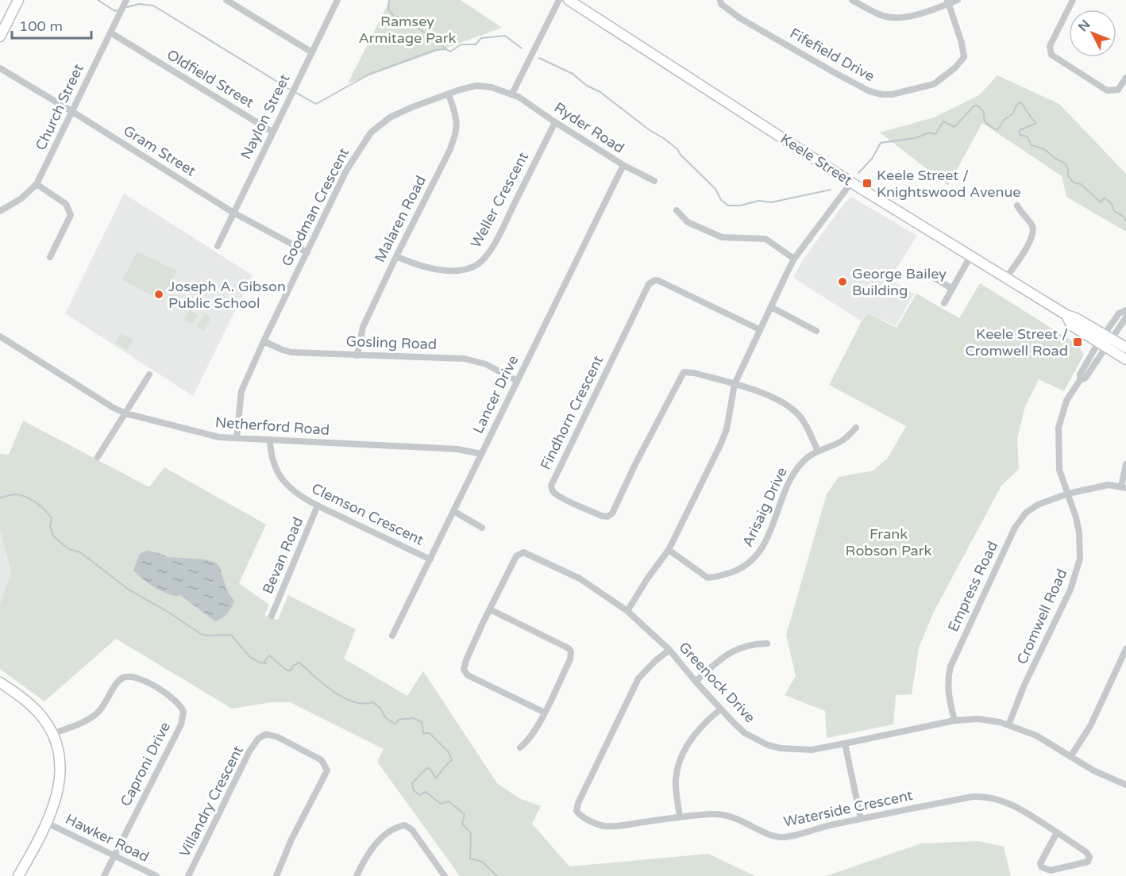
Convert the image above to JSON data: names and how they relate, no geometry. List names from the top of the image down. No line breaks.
{"streets":{"main road":["Keele Street"],"street":["Fifefield Drive","Oldfield Street","Church Street","Naylon Street","Ryder Road","Gram Street","Weller Crescent","Goodman Crescent","Malaren Road","Gosling Road","Lancer Drive","Findhorn Crescent","Netherford Road","Arisaig Drive","Clemson Crescent","Bevan Road","Empress Road","Cromwell Road","Greenock Drive","Caproni Drive","Villandry Crescent","Waterside Crescent","Hawker Road"]},"crossings":[["Oldfield Street","Church Street"],["Oldfield Street","Naylon Street"],["Church Street","Gram Street"],["Naylon Street","Gram Street"],["Ryder Road","Weller Crescent"],["Ryder Road","Goodman Crescent"],["Ryder Road","Lancer Drive"],["Gram Street","Goodman Crescent"],["Keele Street","Cromwell Road"],["Weller Crescent","Malaren Road"],["Goodman Crescent","Malaren Road"],["Goodman Crescent","Gosling Road"],["Goodman Crescent","Netherford Road"],["Malaren Road","Gosling Road"],["Gosling Road","Lancer Drive"],["Lancer Drive","Netherford Road"],["Lancer Drive","Clemson Crescent"],["Netherford Road","Clemson Crescent"],["Clemson Crescent","Bevan Road"],["Empress Road","Cromwell Road"],["Empress Road","Greenock Drive"],["Cromwell Road","Greenock Drive"],["Greenock Drive","Waterside Crescent"],["Caproni Drive","Hawker Road"]],"parks":["Ramsey Armitage Park","Frank Robson Park"],"places":{"transit":["Keele Street / Knightswood Avenue","Keele Street / Cromwell Road"],"other":["George Bailey Building","Joseph A. Gibson Public School"]},"scale_bar":"100 m","north":"top left"}
